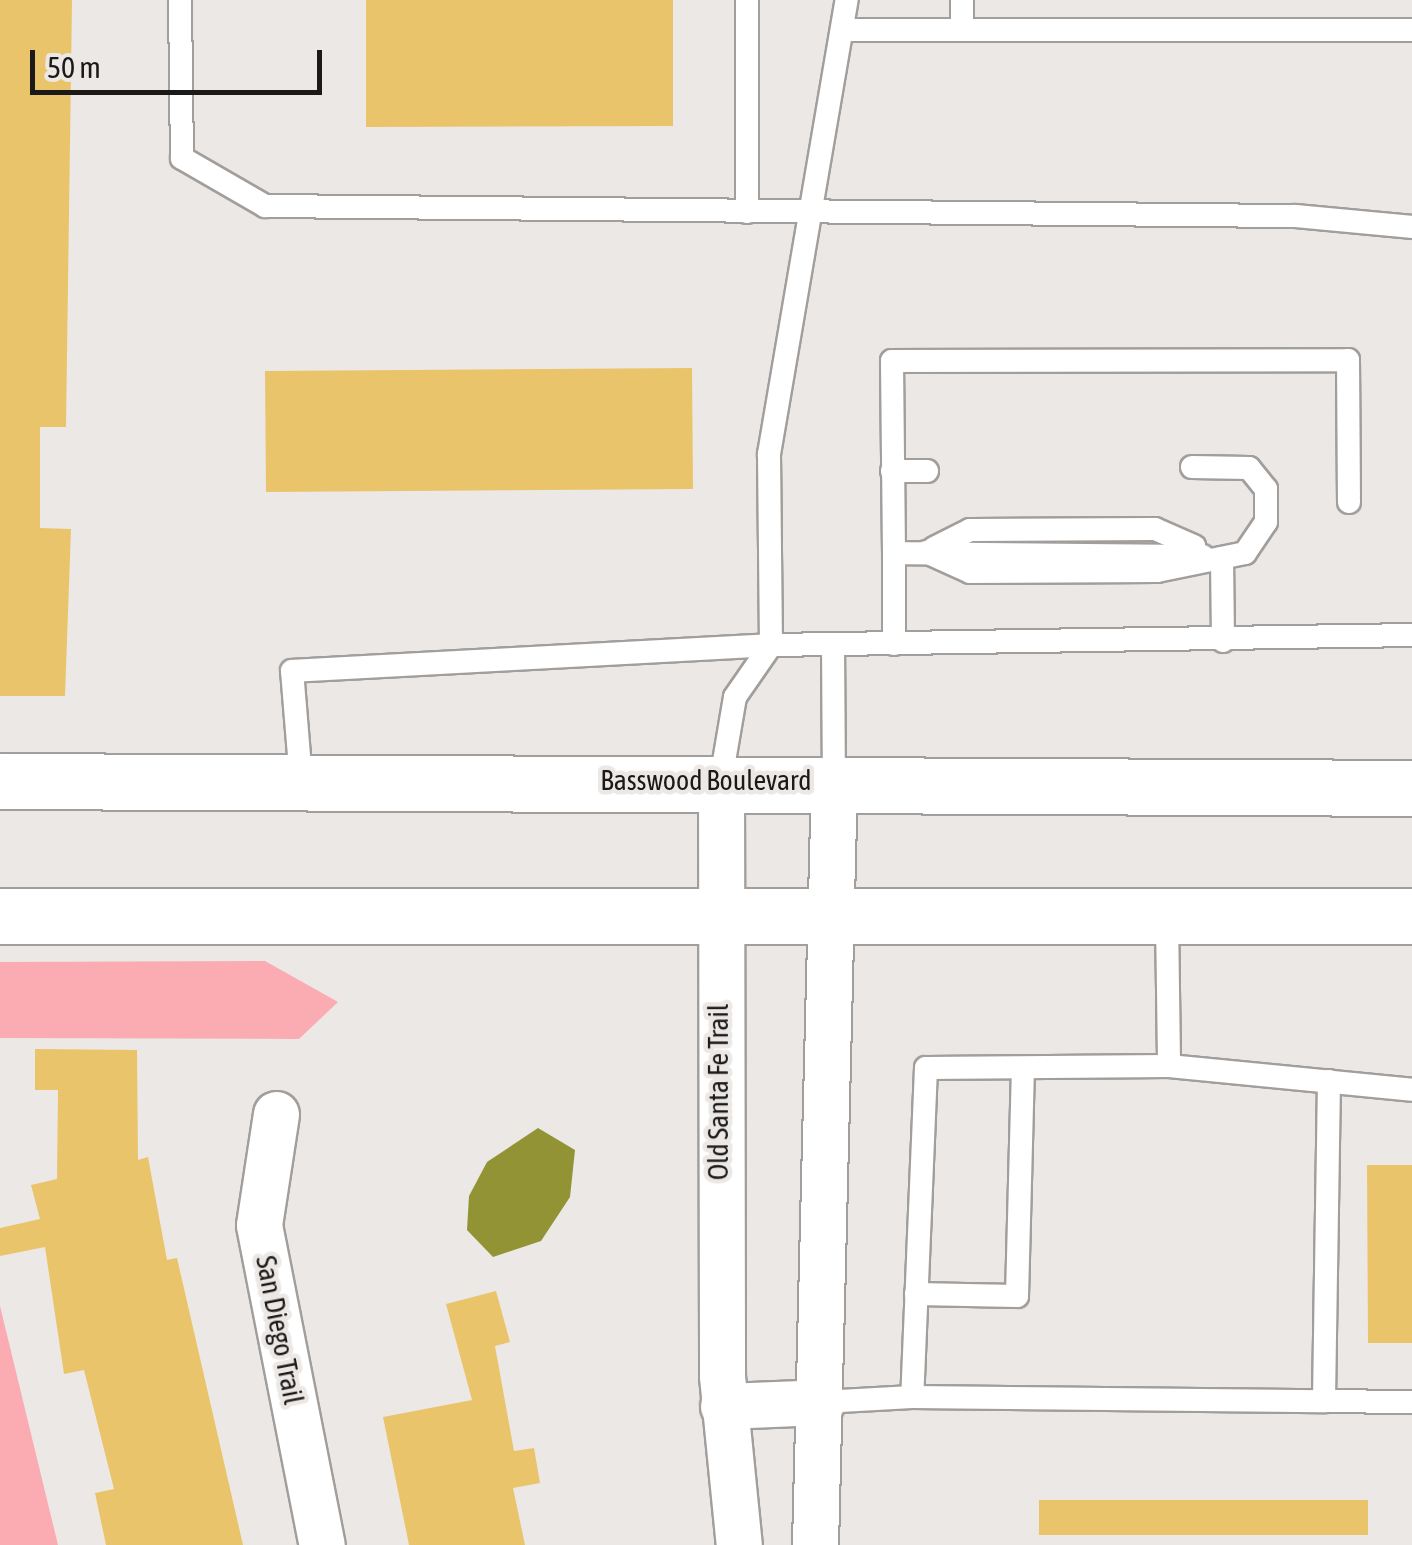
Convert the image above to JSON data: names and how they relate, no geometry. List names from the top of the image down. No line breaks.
{"streets":{"main road":["Basswood Boulevard"],"street":["Old Santa Fe Trail","San Diego Trail"]},"crossings":[["Basswood Boulevard","Old Santa Fe Trail"]],"scale_bar":"50 m"}
